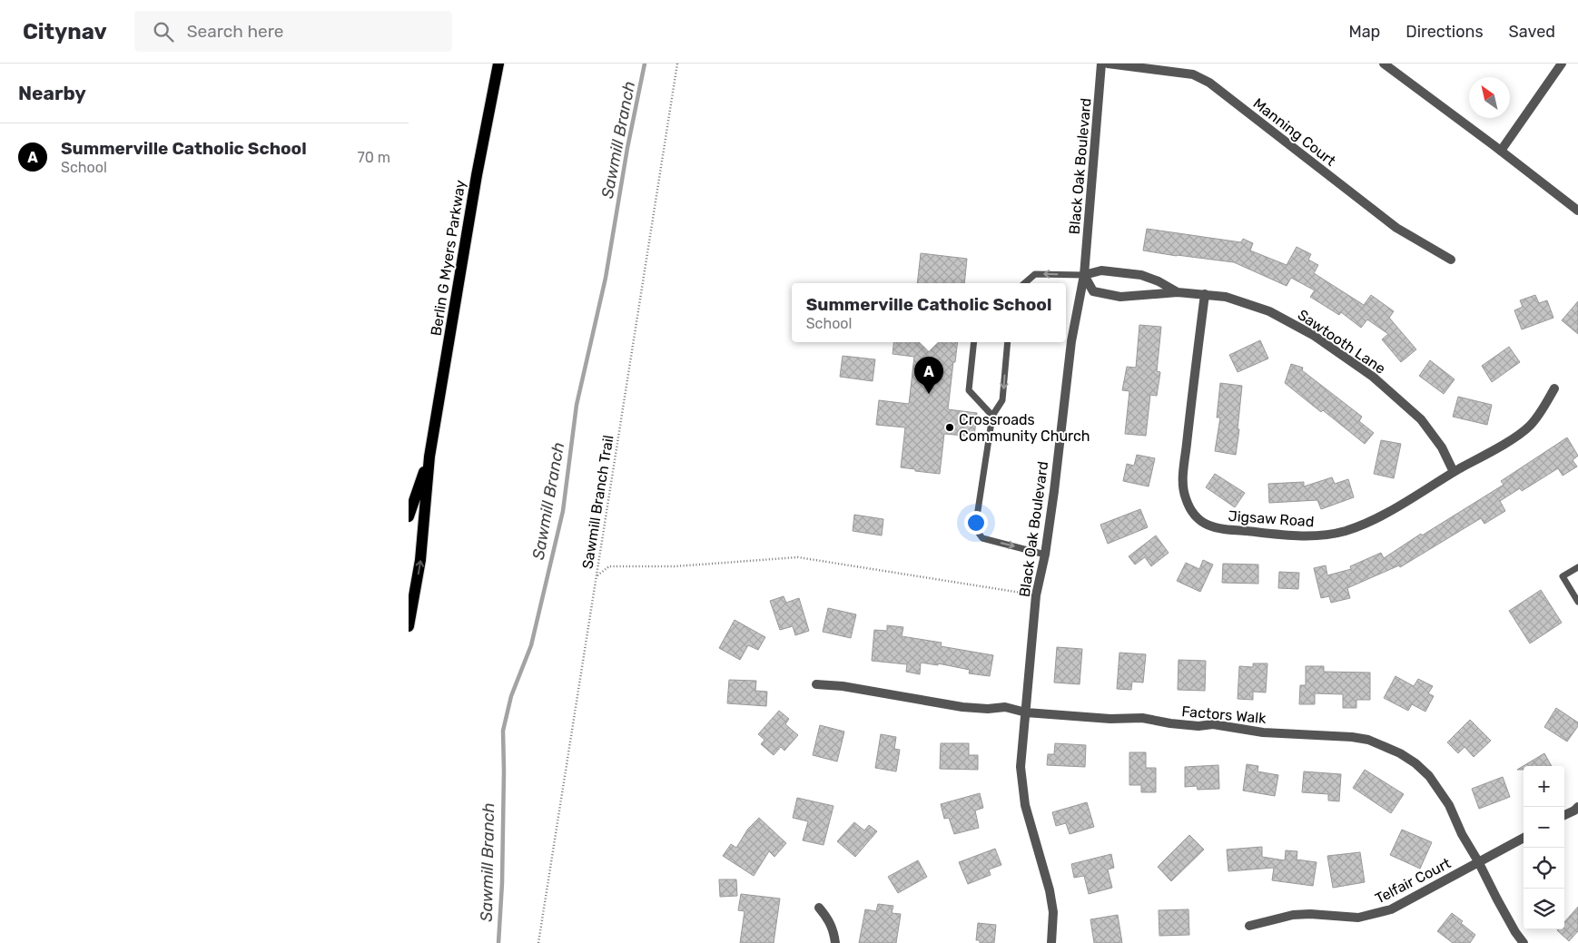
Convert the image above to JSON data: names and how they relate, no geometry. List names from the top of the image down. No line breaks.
{"streets":{"main road":["Berlin G Myers Parkway"],"street":["Manning Court","Black Oak Boulevard","Sawtooth Lane","Jigsaw Road","Factors Walk","Telfair Court"],"path":["Sawmill Branch Trail"]},"crossings":[["Black Oak Boulevard","Sawtooth Lane"],["Black Oak Boulevard","Factors Walk"],["Sawtooth Lane","Jigsaw Road"],["Factors Walk","Telfair Court"]],"water":["Sawmill Branch"],"places":["Crossroads Community Church"],"north":"top left","page":{"header":"Citynav","search":"Search here","nav":["Map","Directions","Saved"],"heading":"Nearby","list":[{"mark":"A","name":"Summerville Catholic School","note":"School","value":"70 m"}],"popup":["Summerville Catholic School","School"],"pins":"A","map_buttons":["+","−"]}}
